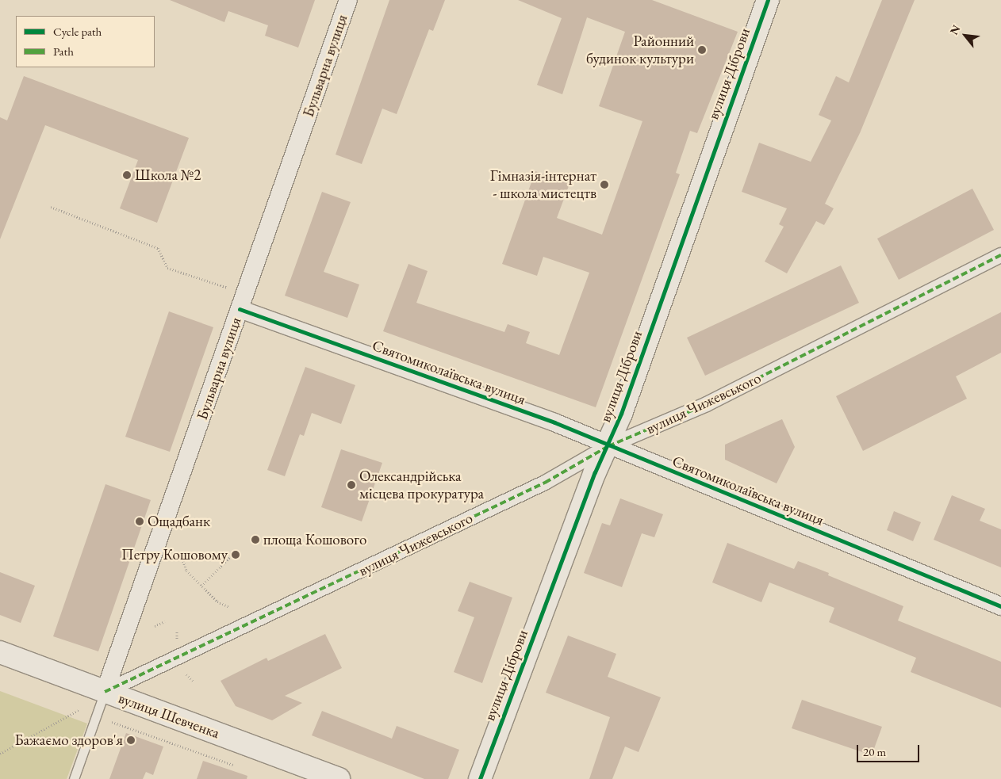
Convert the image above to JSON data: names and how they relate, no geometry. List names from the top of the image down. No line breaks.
{"streets":{"street":["Бульварна вулиця","вулиця Діброви","Святомиколаївська вулиця","вулиця Чижевського","вулиця Шевченка"]},"crossings":[["Бульварна вулиця","Святомиколаївська вулиця"],["Бульварна вулиця","вулиця Чижевського"],["Бульварна вулиця","вулиця Шевченка"],["вулиця Діброви","Святомиколаївська вулиця"],["вулиця Діброви","вулиця Чижевського"],["Святомиколаївська вулиця","вулиця Чижевського"],["вулиця Чижевського","вулиця Шевченка"]],"places":["Районний будинок культури","Школа №2","Гімназія-інтернат - школа мистецтв","Олександрійська місцева прокуратура","Ощадбанк","площа Кошового","Петру Кошовому","Бажаємо здоров'я"],"legend":["Cycle path","Path"],"scale_bar":"20 m","north":"top left"}
